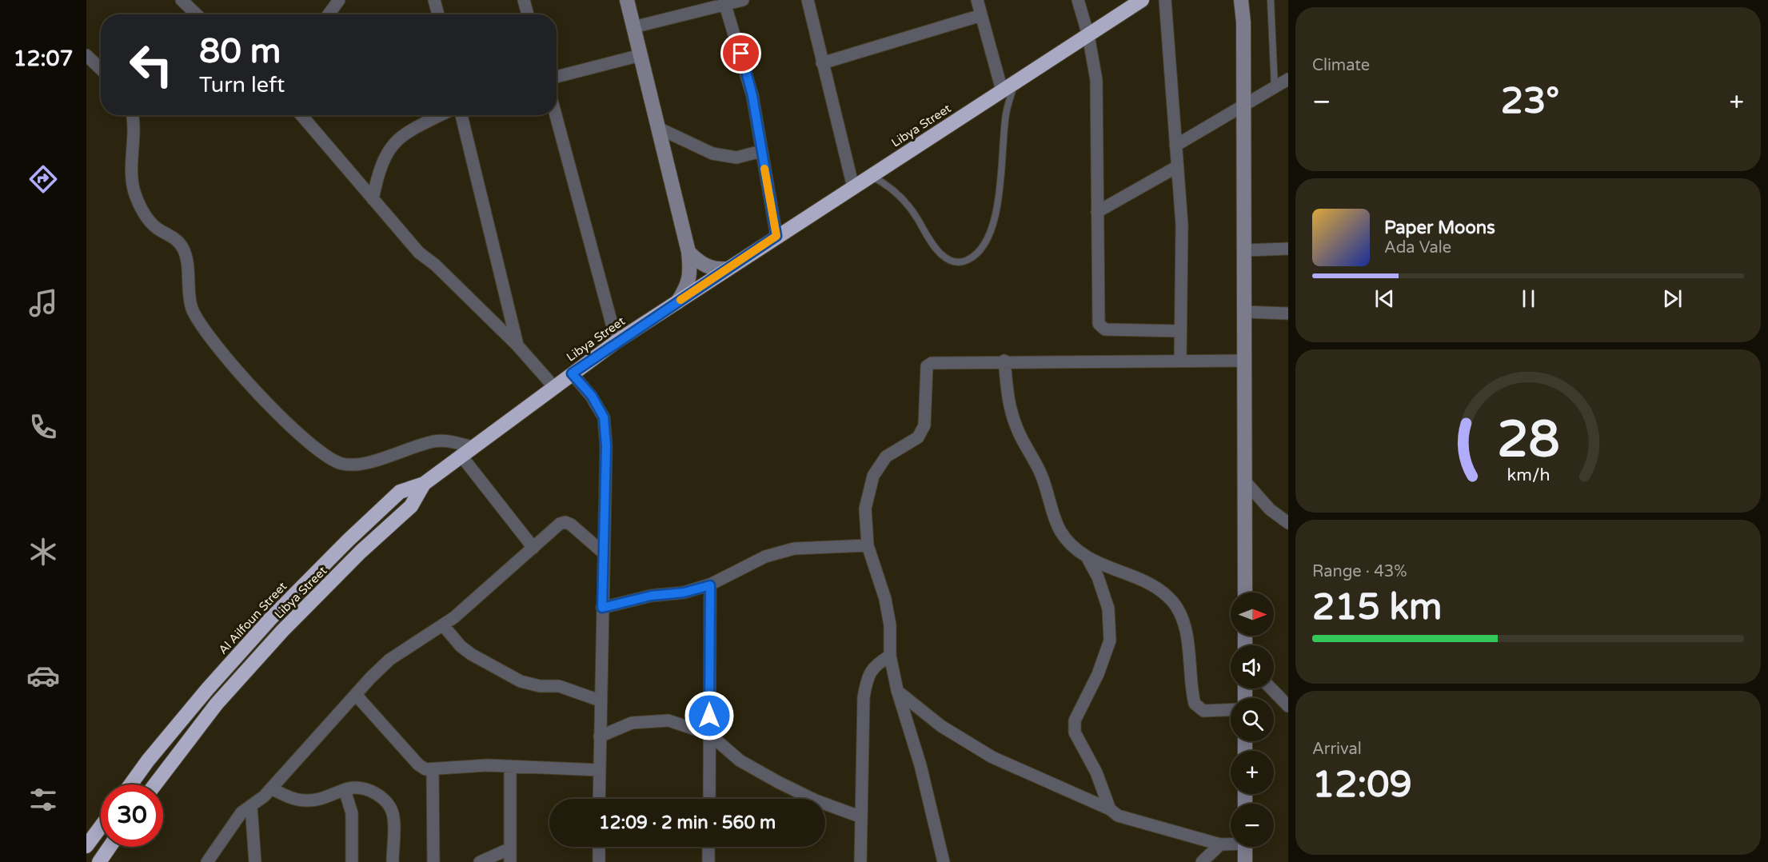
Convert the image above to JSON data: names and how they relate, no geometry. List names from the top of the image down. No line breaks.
{"streets":{"highway":["Libya Street","Al Ailfoun Street"]},"crossings":[["Libya Street","Al Ailfoun Street"]],"north":"right","page":{"tabs":"12:07","tile":["Climate",["Range · 43%","215 km"],["Arrival","12:09"]],"turn":["80 m","Turn left"],"heat":["−","23°","+"],"song":["Paper Moons","Ada Vale"],"map_buttons":["+","−"],"limit":"30","trip":"12:09 · 2 min · 560 m","gauge":["28","km/h"]}}
